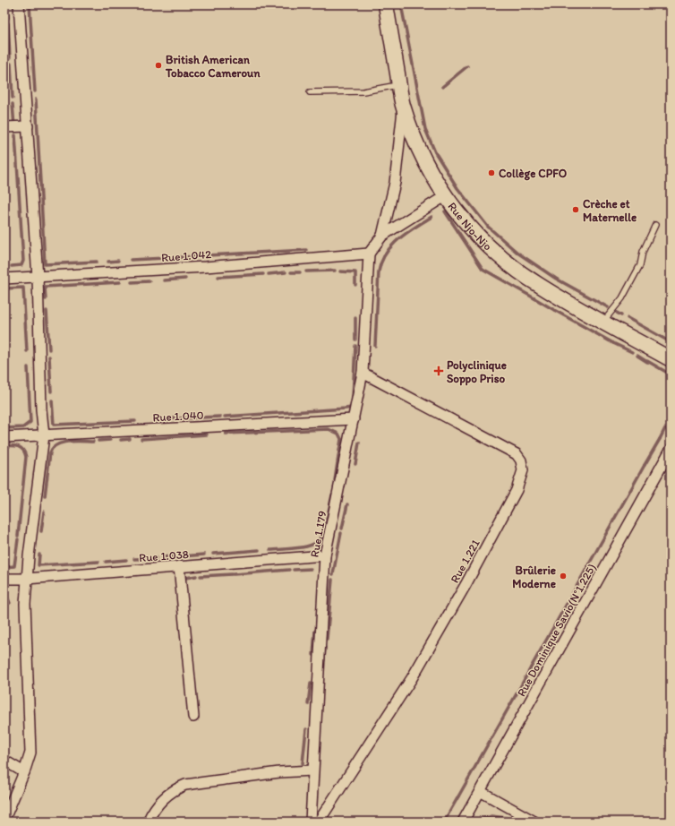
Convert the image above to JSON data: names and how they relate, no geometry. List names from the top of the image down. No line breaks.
{"streets":{"main road":["Rue Njo-Njo"],"street":["Rue 1.042","Rue 1.040","Rue 1.179","Rue 1.038","Rue 1.221","Rue Dominique Savio(N°1.225)"]},"crossings":[["Rue 1.042","Rue 1.179"],["Rue 1.040","Rue 1.179"],["Rue 1.179","Rue 1.038"],["Rue 1.179","Rue 1.221"]],"places":{"other":["British American Tobacco Cameroun","Collège CPFO","Crèche et Maternelle","Brûlerie Moderne"],"health":["Polyclinique Soppo Priso"]}}
